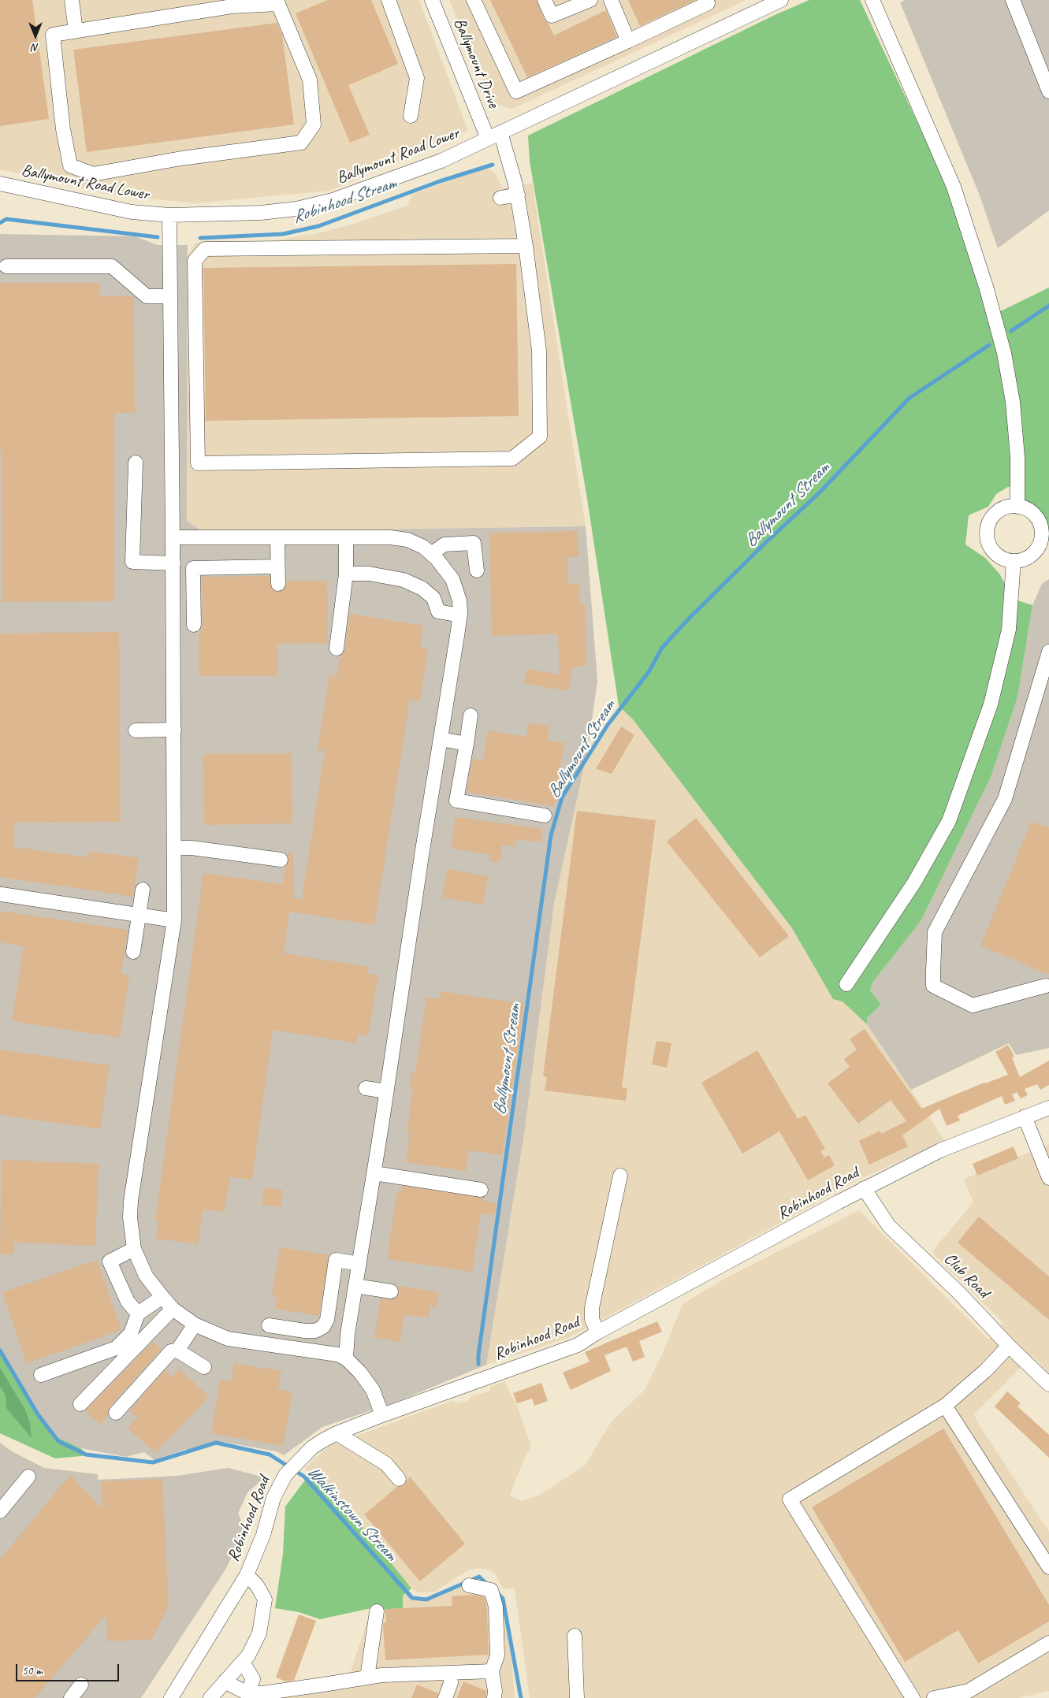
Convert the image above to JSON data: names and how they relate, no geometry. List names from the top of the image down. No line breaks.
{"streets":{"street":["Ballymount Drive","Ballymount Road Lower","Robinhood Road","Club Road"]},"crossings":[["Ballymount Drive","Ballymount Road Lower"],["Robinhood Road","Club Road"]],"water":["Robinhood Stream","Ballymount Stream","Walkinstown Stream"],"scale_bar":"50 m","north":"bottom"}
